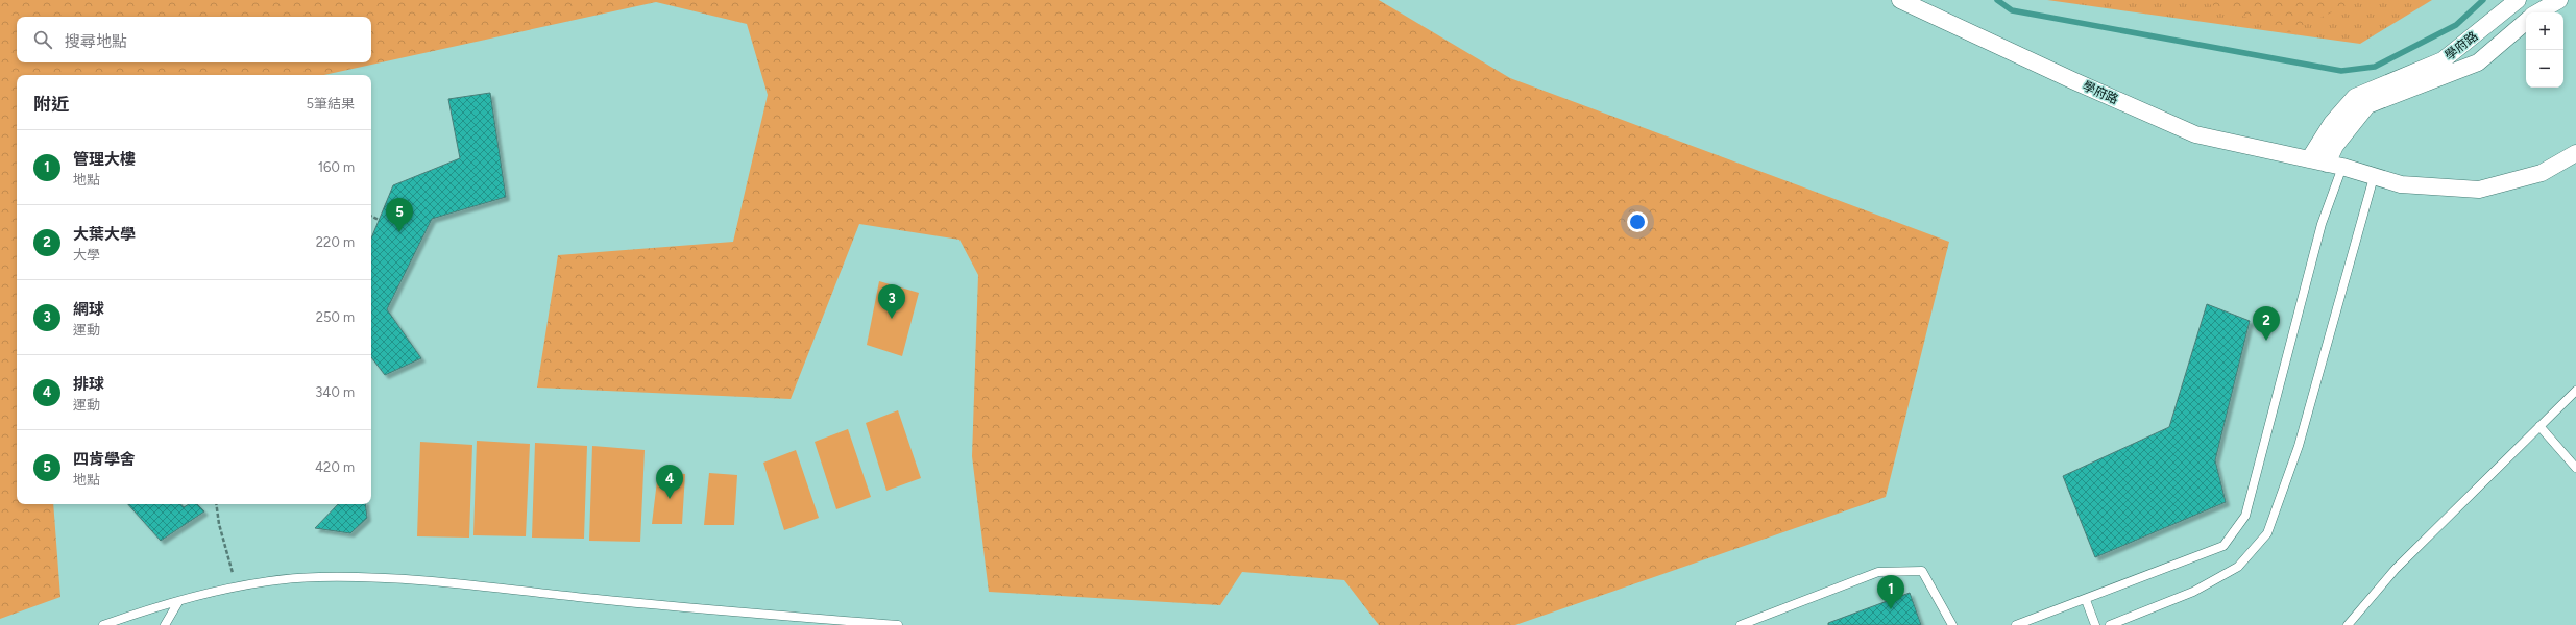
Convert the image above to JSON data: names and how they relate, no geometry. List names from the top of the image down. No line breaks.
{"streets":{"street":["學府路"]},"page":{"map_buttons":["+","−"],"search":"搜尋地點","heading":["附近","5筆結果"],"list":[{"mark":"1","name":"管理大樓","note":"地點","value":"160 m"},{"mark":"2","name":"大葉大學","note":"大學","value":"220 m"},{"mark":"3","name":"網球","note":"運動","value":"250 m"},{"mark":"4","name":"排球","note":"運動","value":"340 m"},{"mark":"5","name":"四肯學舍","note":"地點","value":"420 m"}],"pins":["5","3","2","4","1"]}}
